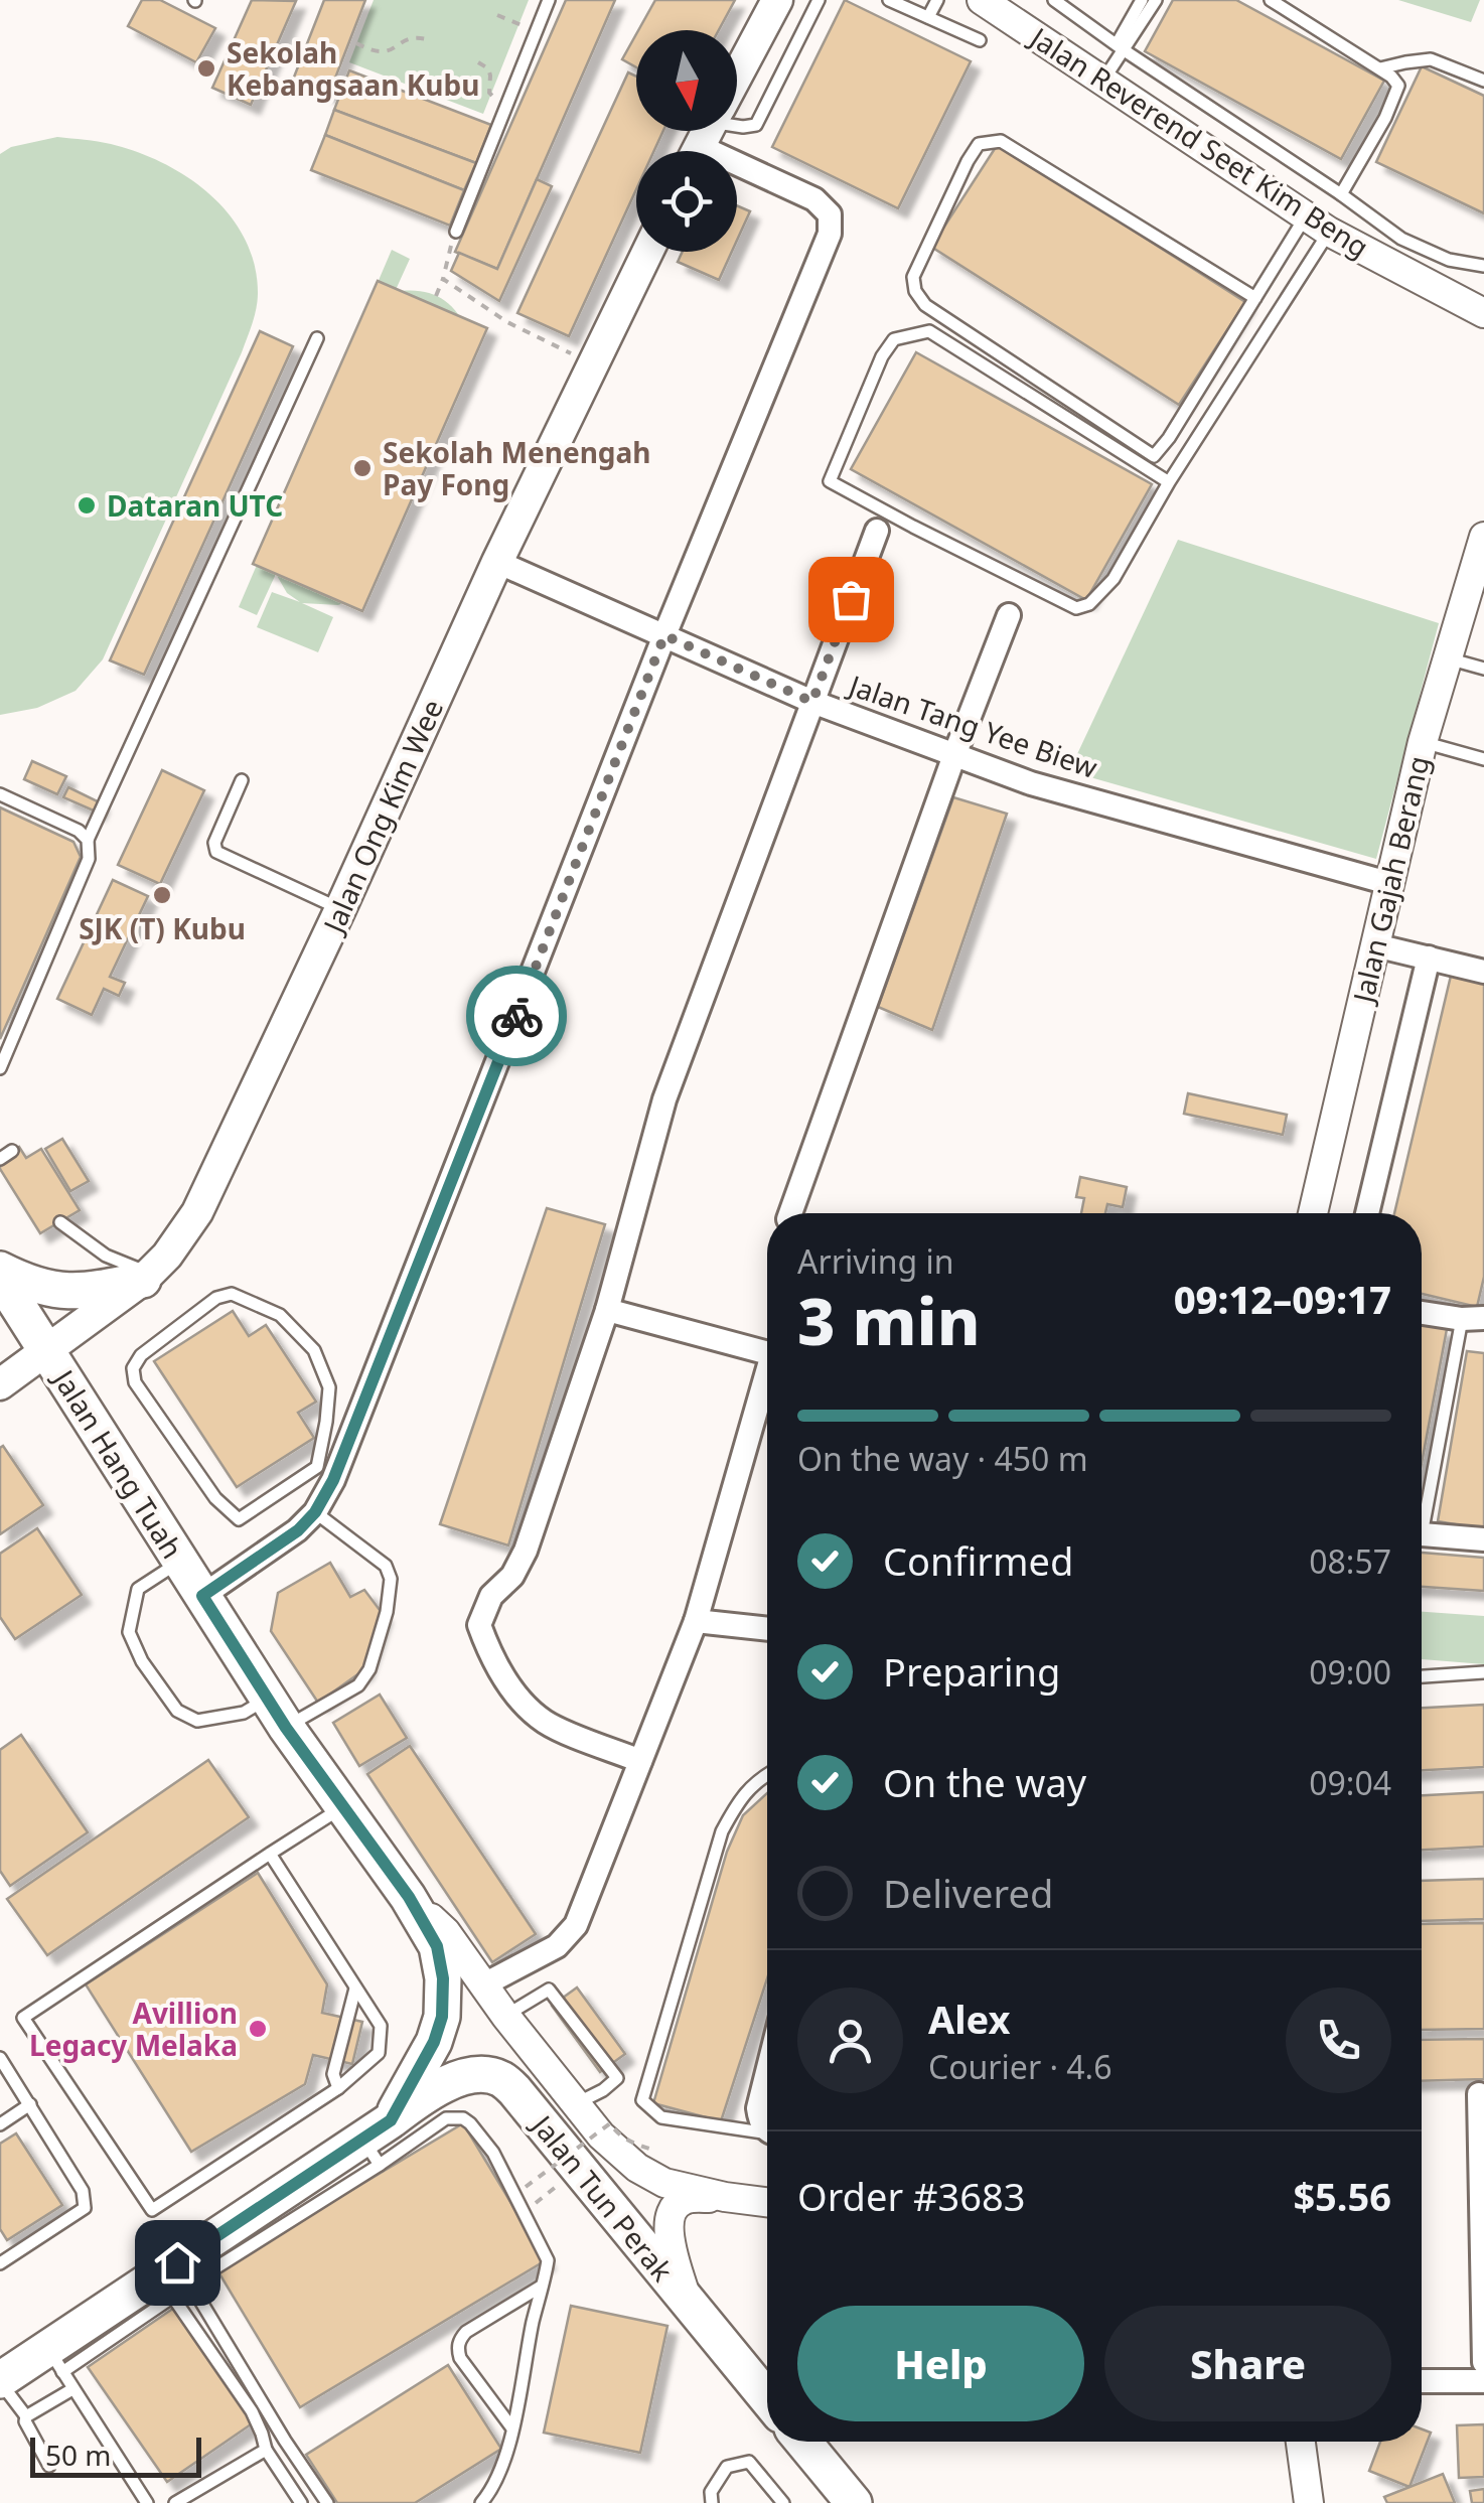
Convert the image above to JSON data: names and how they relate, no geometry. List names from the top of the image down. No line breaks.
{"streets":{"main road":["Jalan Ong Kim Wee","Jalan Hang Tuah","Jalan Tun Perak"],"street":["Jalan Reverend Seet Kim Beng","Jalan Tang Yee Biew","Jalan Gajah Berang"]},"crossings":[["Jalan Tang Yee Biew","Jalan Ong Kim Wee"],["Jalan Tang Yee Biew","Jalan Gajah Berang"],["Jalan Ong Kim Wee","Jalan Hang Tuah"],["Jalan Hang Tuah","Jalan Tun Perak"]],"places":["Sekolah Kebangsaan Kubu","Sekolah Menengah Pay Fong","Dataran UTC","SJK (T) Kubu","Avillion Legacy Melaka"],"scale_bar":"50 m","north":"bottom","page":{"heading":["3 min","Arriving in","09:12–09:17"],"panel":["Alex","Courier · 4.6","Order #3683","$5.56"],"bar":"On the way · 450 m","list":[["Confirmed","08:57"],["Preparing","09:00"],["On the way","09:04"],"Delivered"],"buttons":["Help","Share"],"scale":"50 m"}}
